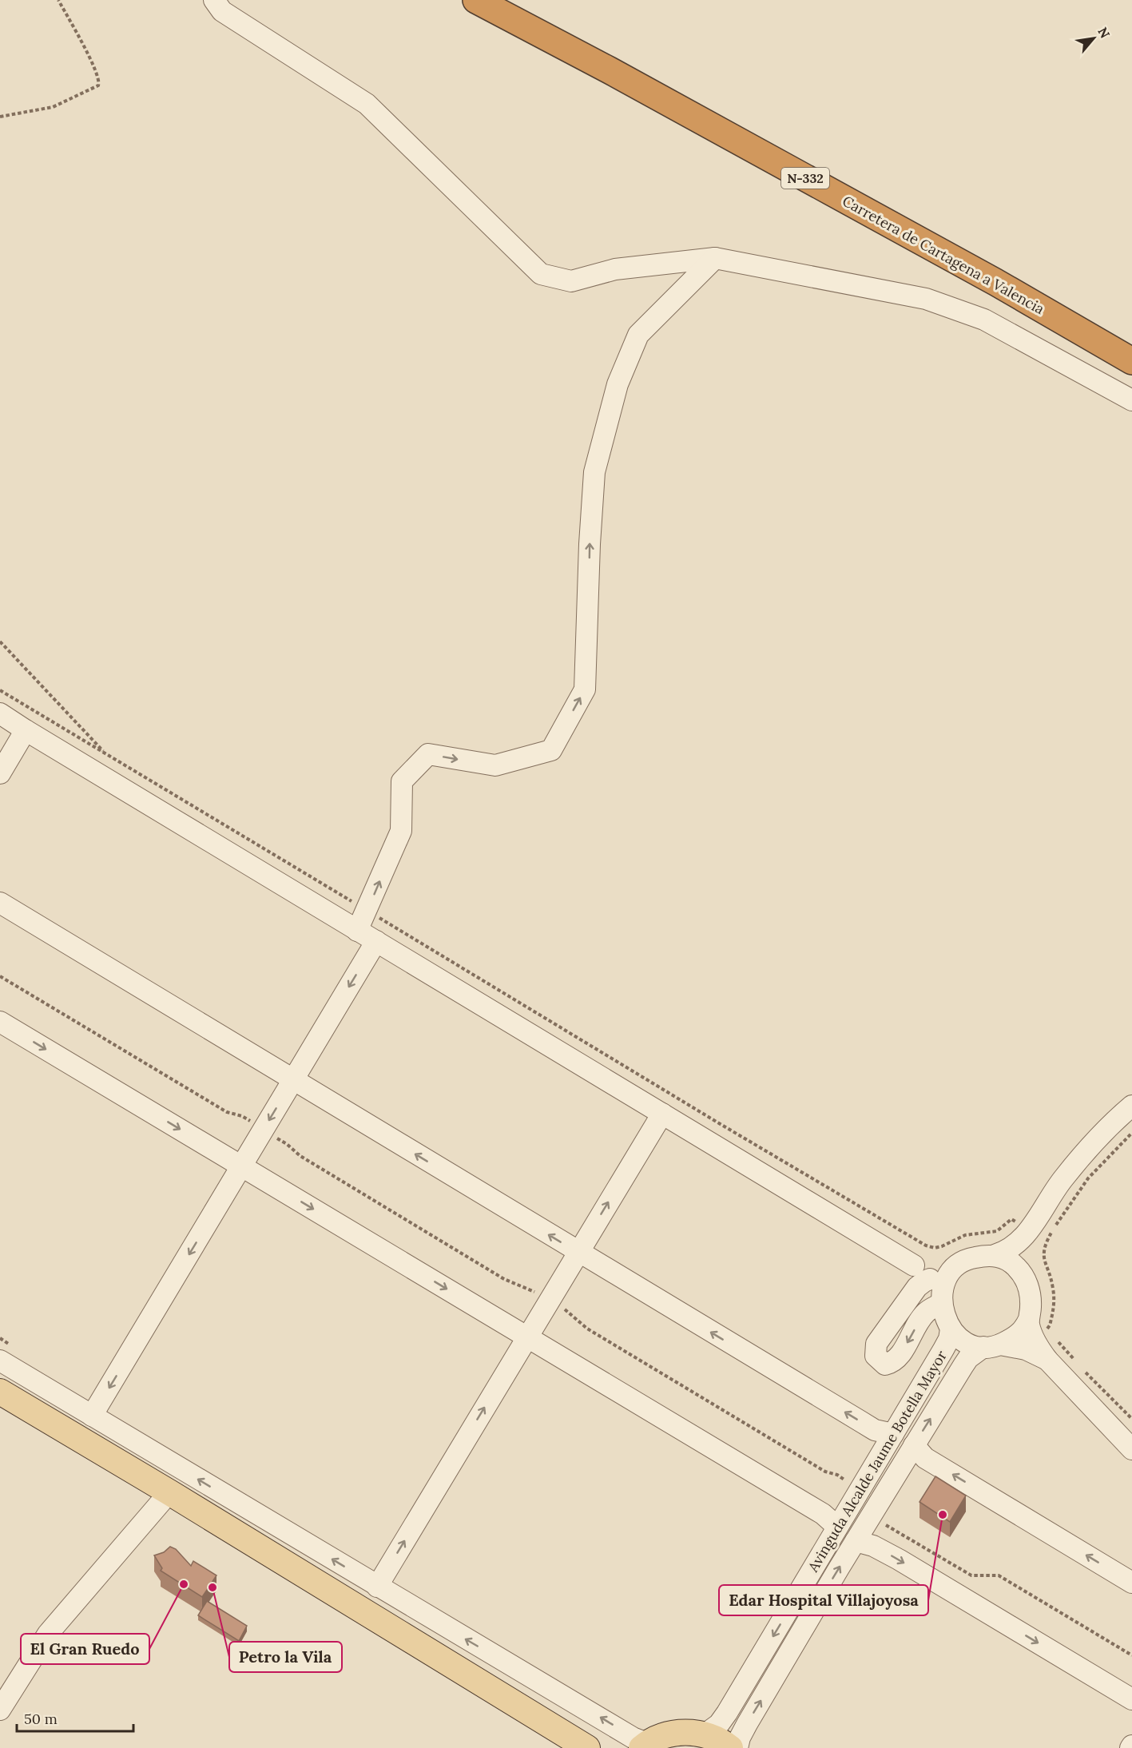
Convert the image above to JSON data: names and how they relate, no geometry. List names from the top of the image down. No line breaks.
{"streets":{"highway":["N-332","Carretera de Cartagena a Valencia"],"street":["Avinguda Alcalde Jaume Botella Mayor"]},"places":["Edar Hospital Villajoyosa","El Gran Ruedo","Petro la Vila"],"scale_bar":"50 m","north":"top right"}
